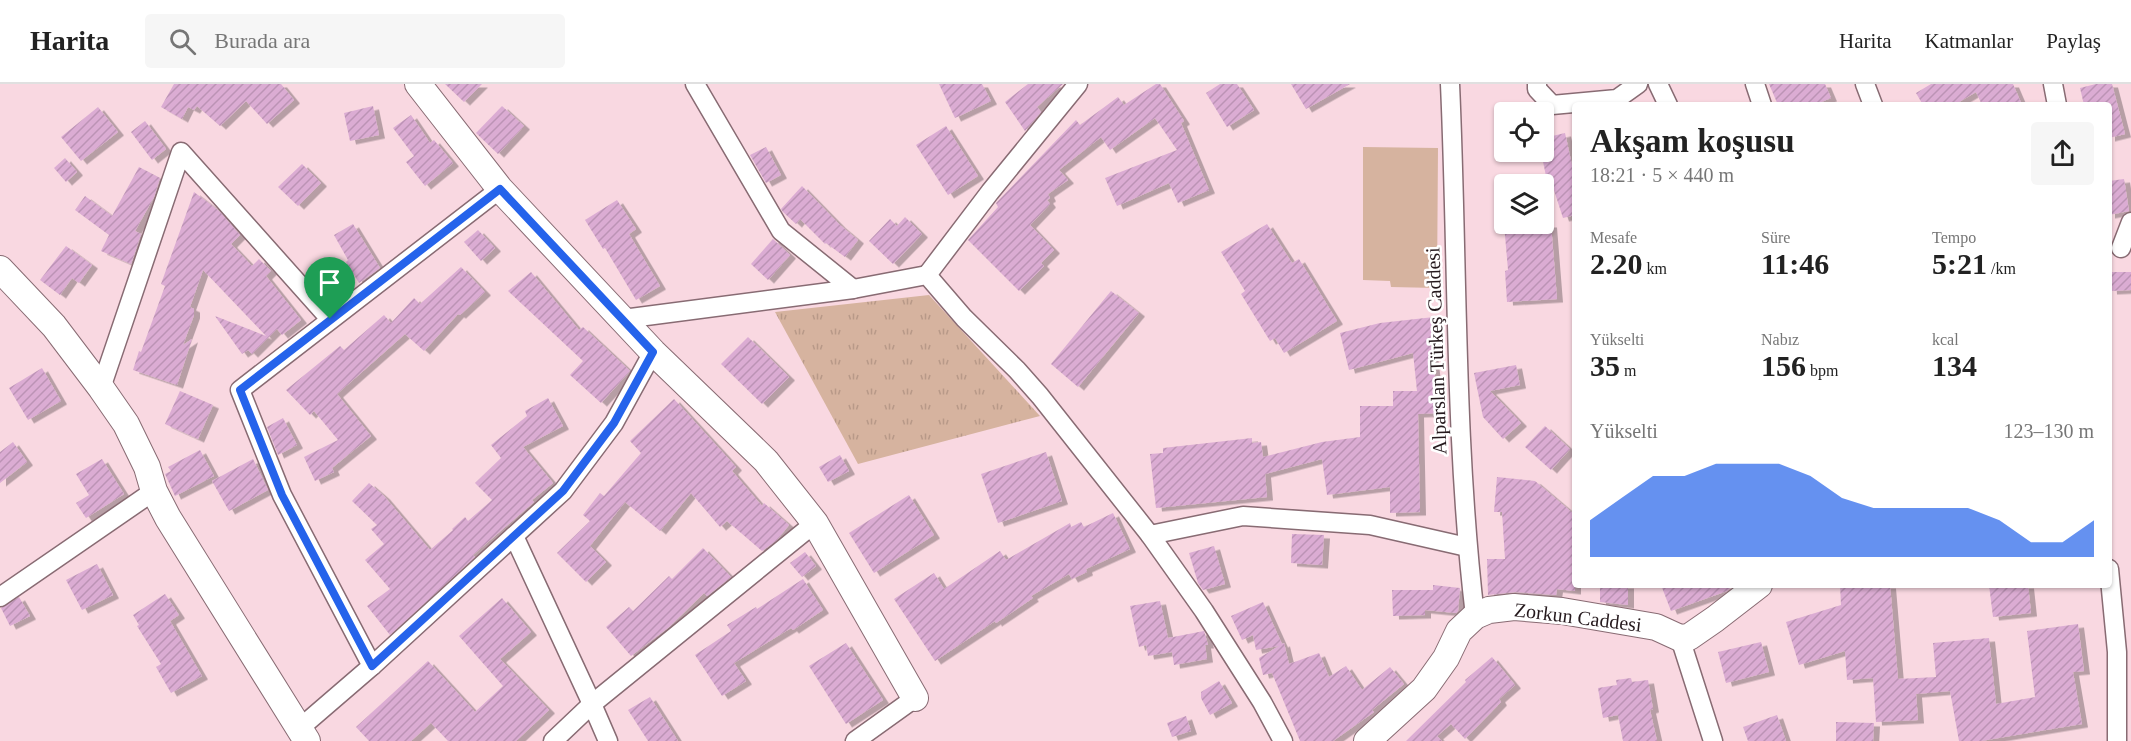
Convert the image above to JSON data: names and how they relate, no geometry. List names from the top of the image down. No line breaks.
{"streets":{"street":["Alparslan Türkeş Caddesi","Zorkun Caddesi"]},"crossings":[["Alparslan Türkeş Caddesi","Zorkun Caddesi"]],"page":{"header":"Harita","search":"Burada ara","nav":["Harita","Katmanlar","Paylaş"],"heading":["Akşam koşusu","18:21 · 5 × 440 m"],"stats":[["Mesafe","2.20 km"],["Süre","11:46"],["Tempo","5:21 /km"],["Yükselti","35 m"],["Nabız","156 bpm"],["kcal","134"]],"chart":["Yükselti","123–130 m"]}}
